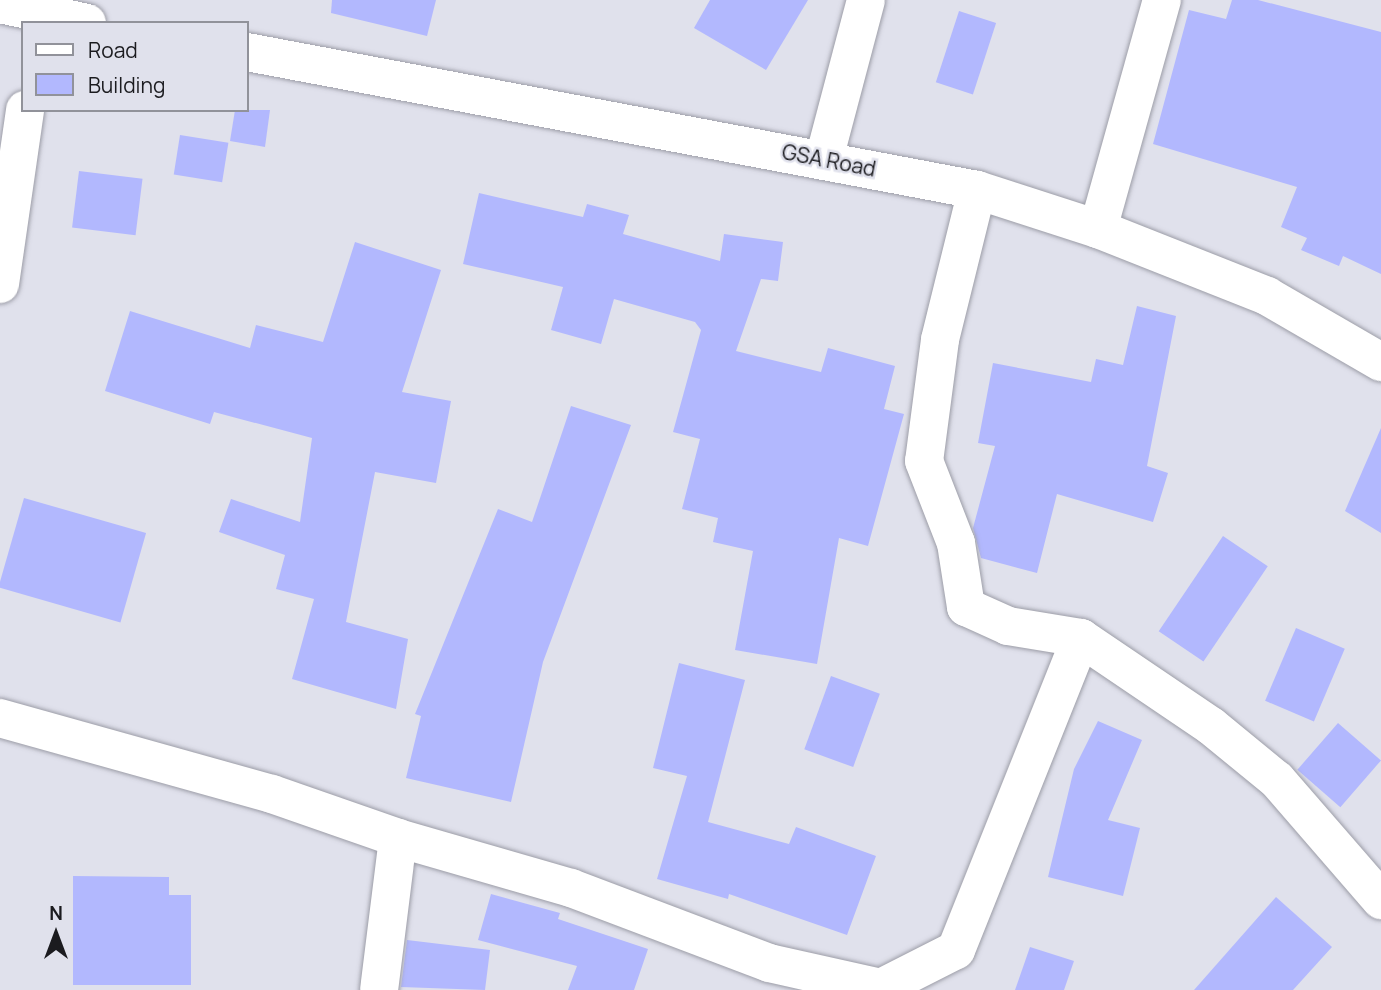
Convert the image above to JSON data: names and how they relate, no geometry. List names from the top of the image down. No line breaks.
{"streets":{"street":["GSA Road"]},"legend":["Road","Building"],"north":"top"}
